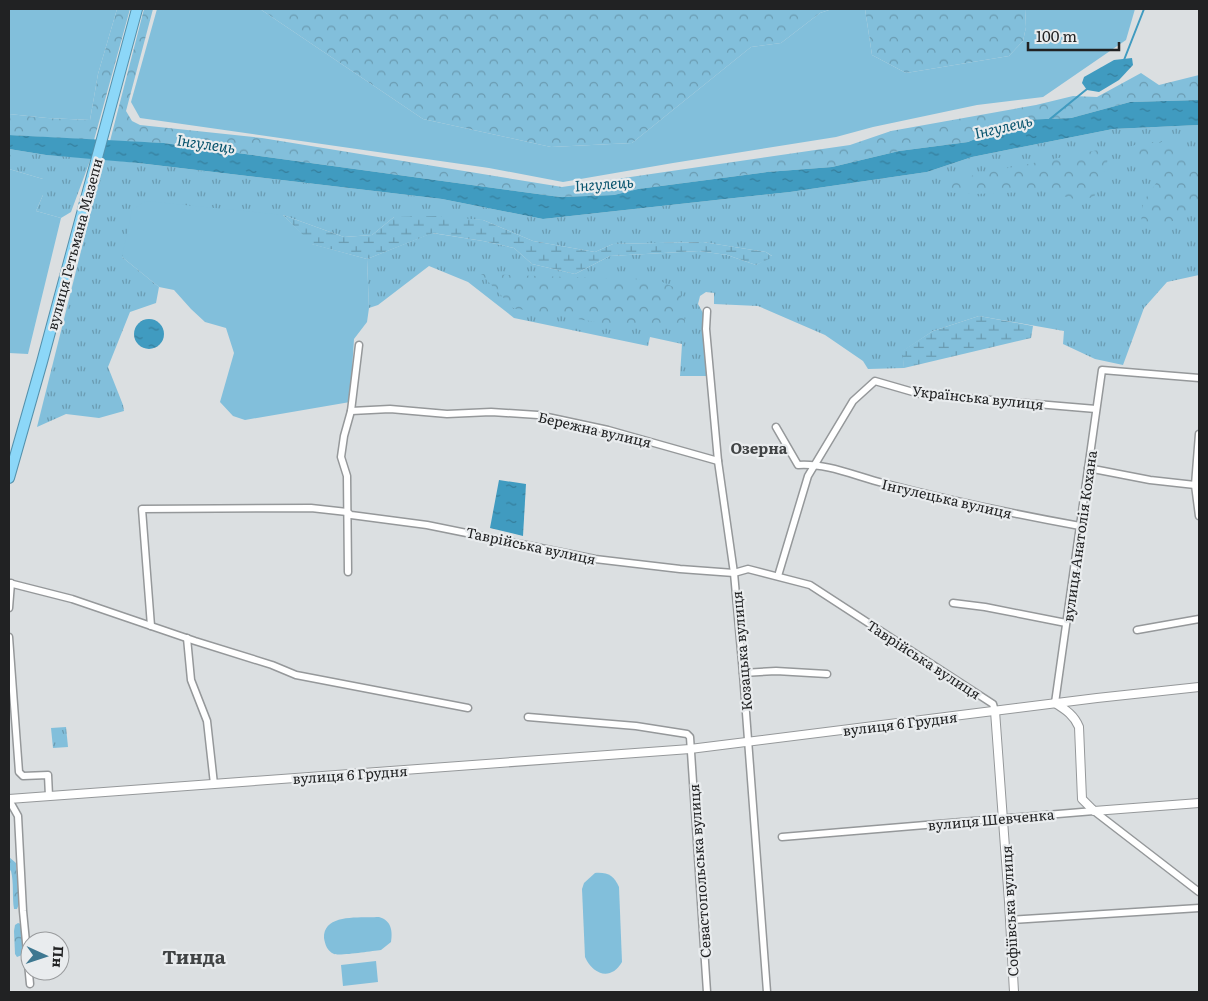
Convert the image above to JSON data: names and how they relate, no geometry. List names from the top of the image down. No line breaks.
{"streets":{"highway":["вулиця Гетьмана Мазепи"],"street":["Українська вулиця","Бережна вулиця","Інгулецька вулиця","вулиця Анатолія Кохана","Таврійська вулиця","Козацька вулиця","вулиця 6 Грудня","вулиця Шевченка","Севастопольська вулиця","Софіївська вулиця"]},"crossings":[["Українська вулиця","Інгулецька вулиця"],["Українська вулиця","вулиця Анатолія Кохана"],["Українська вулиця","Таврійська вулиця"],["Бережна вулиця","Козацька вулиця"],["Інгулецька вулиця","вулиця Анатолія Кохана"],["вулиця Анатолія Кохана","вулиця 6 Грудня"],["Таврійська вулиця","Козацька вулиця"],["Таврійська вулиця","вулиця 6 Грудня"],["Таврійська вулиця","Софіївська вулиця"],["Козацька вулиця","вулиця 6 Грудня"],["вулиця 6 Грудня","Севастопольська вулиця"],["вулиця 6 Грудня","Софіївська вулиця"],["вулиця Шевченка","Софіївська вулиця"]],"districts":["Озерна","Тинда"],"water":["Інгулець"],"scale_bar":"100 m","north":"right"}
